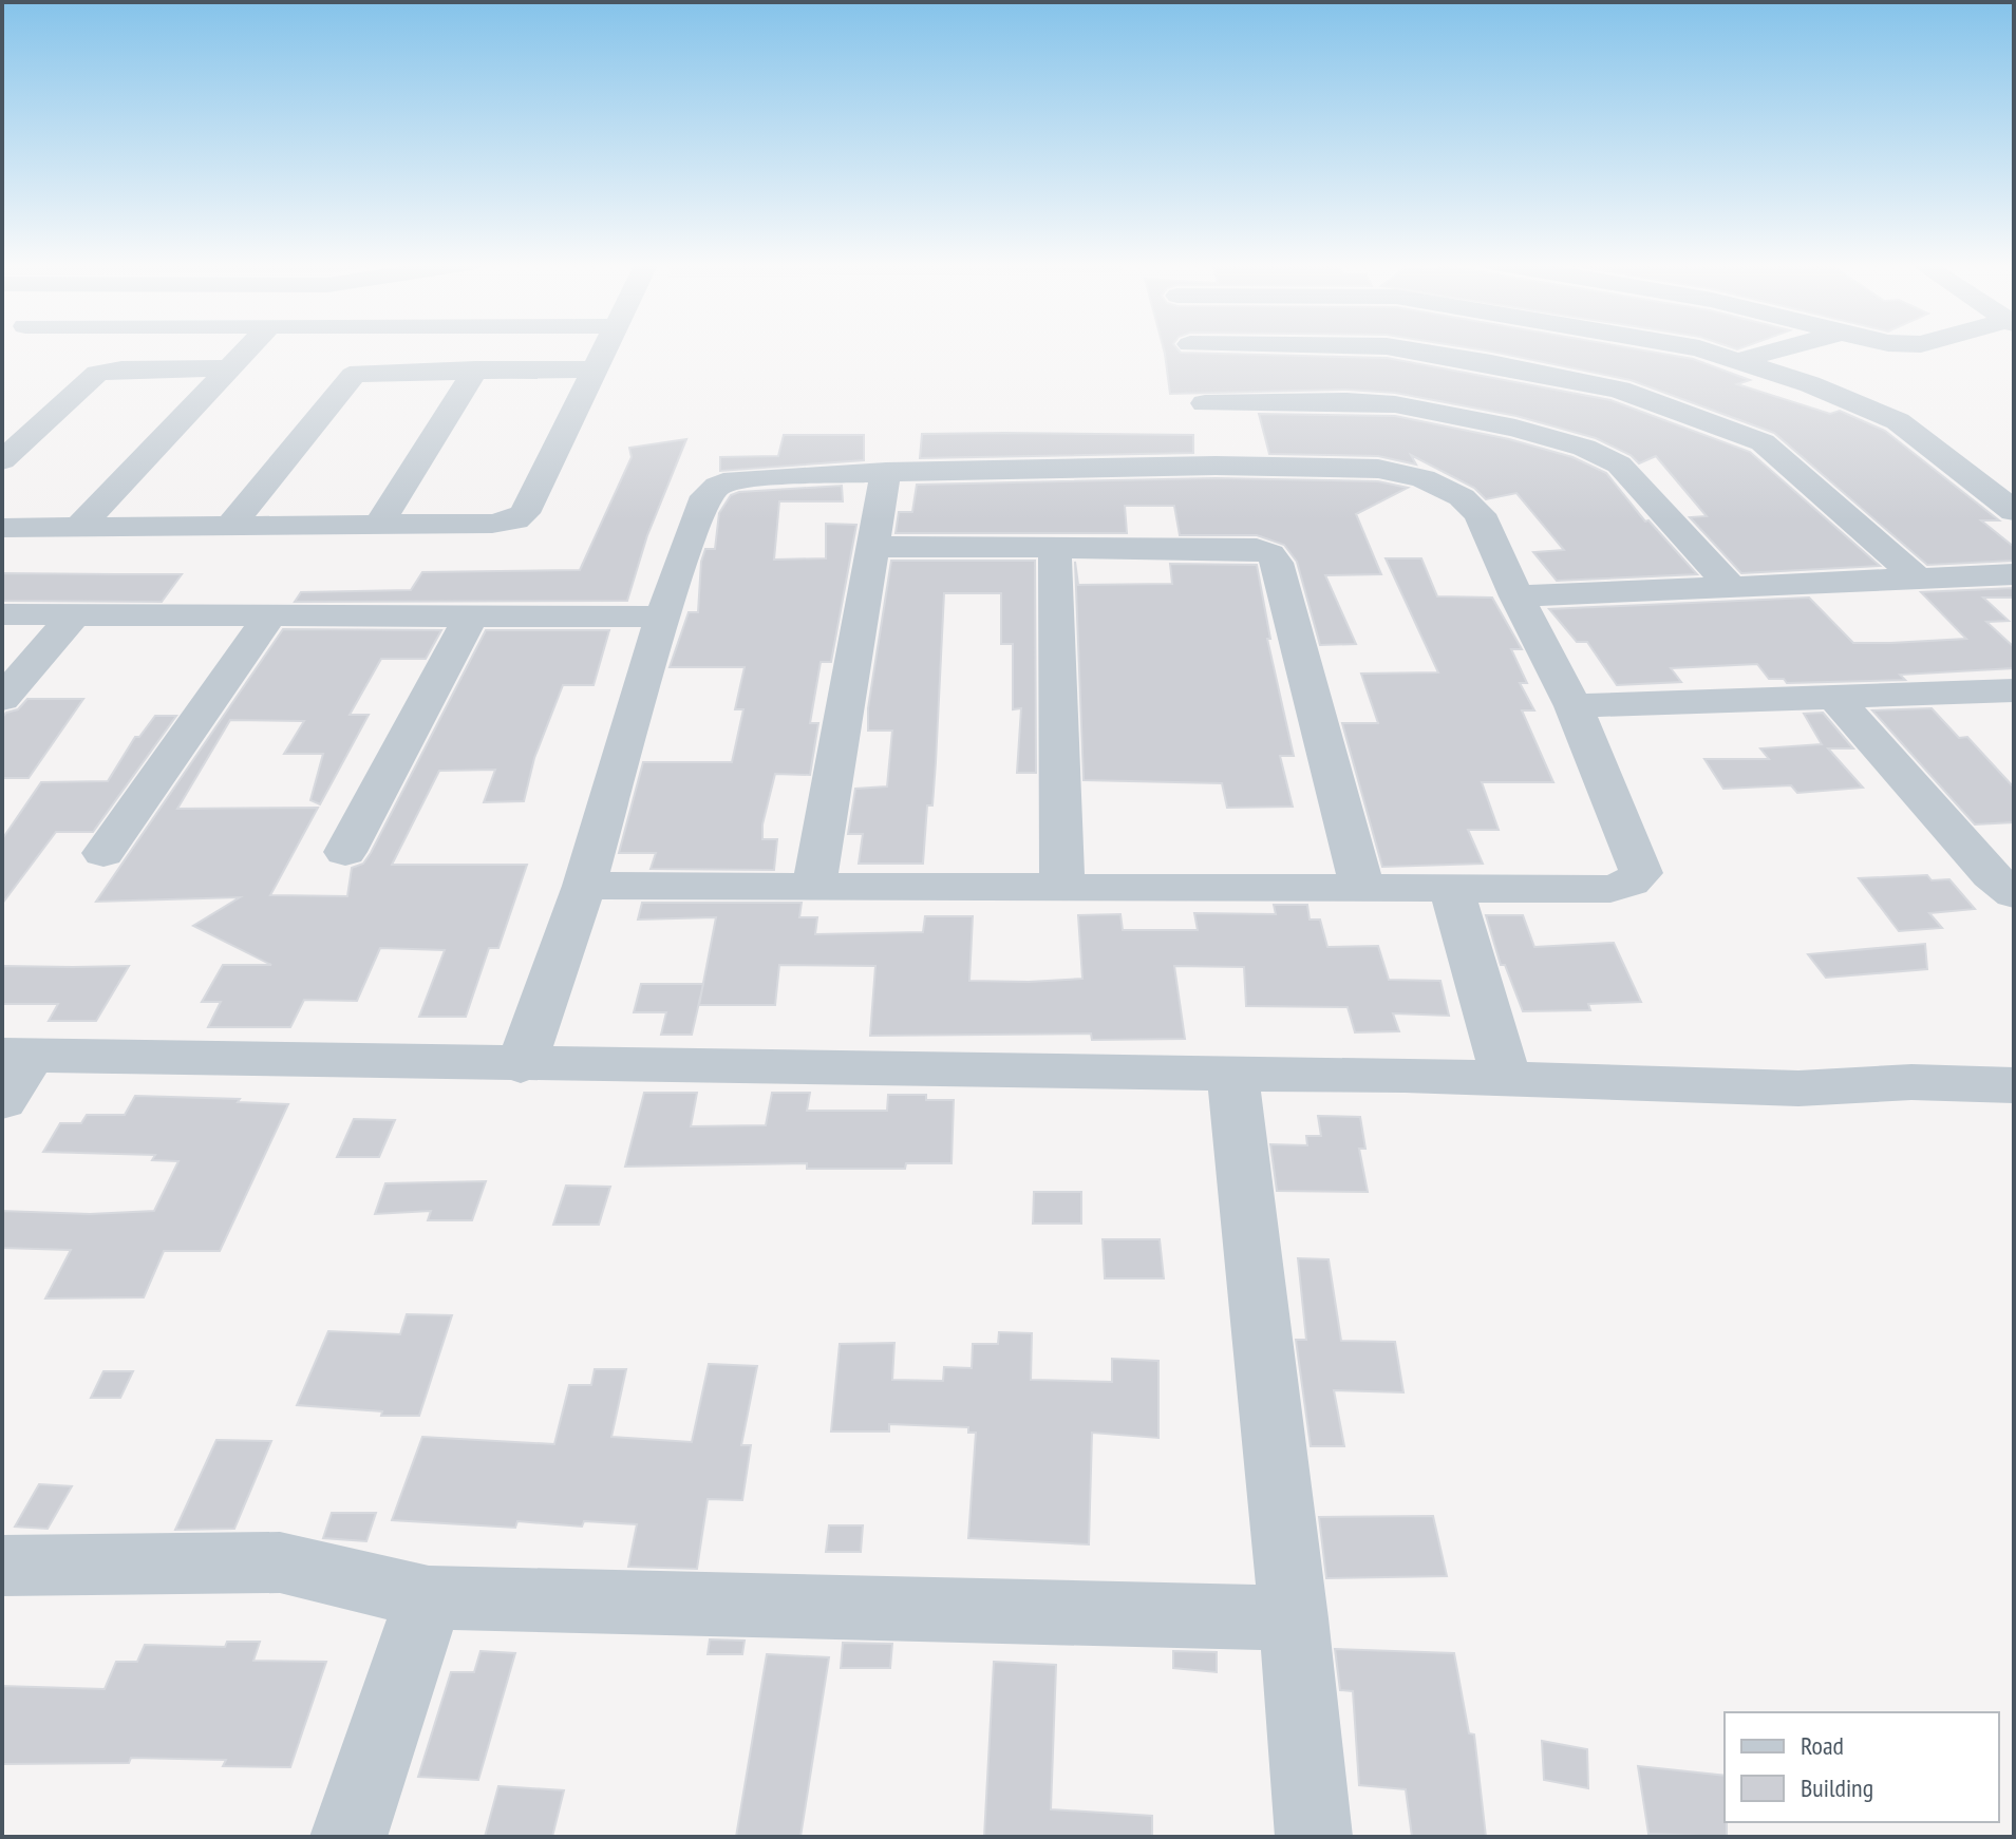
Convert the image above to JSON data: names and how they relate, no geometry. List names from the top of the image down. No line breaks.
{"legend":["Road","Building"]}
